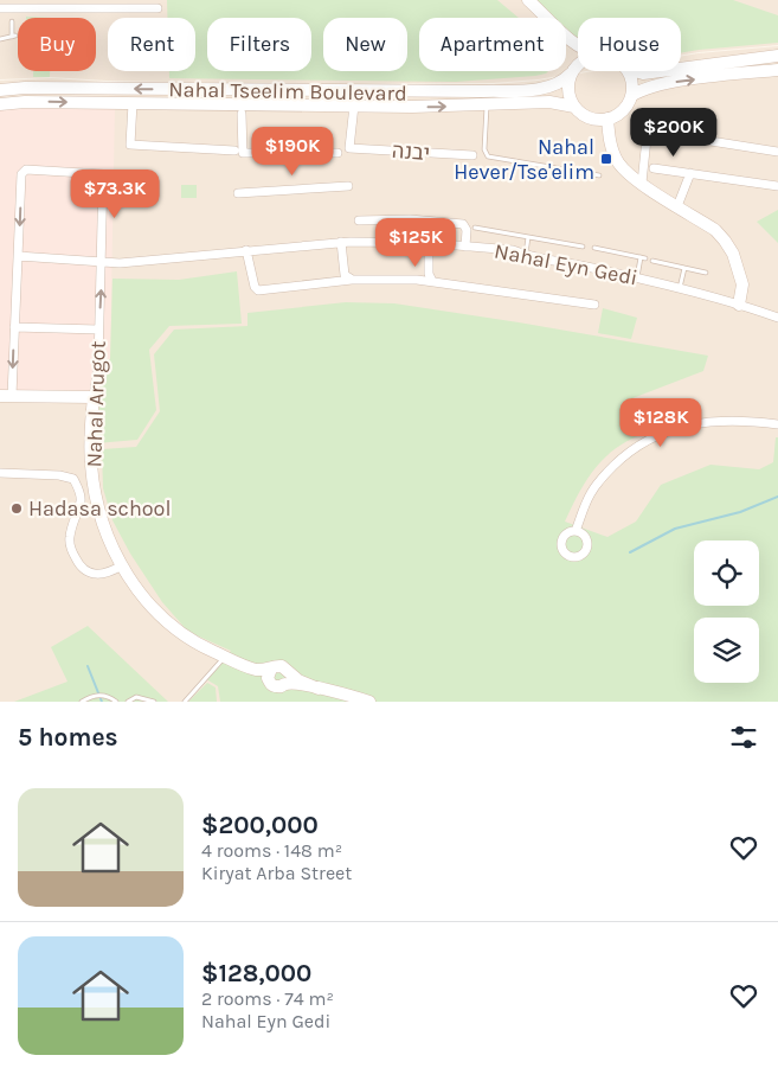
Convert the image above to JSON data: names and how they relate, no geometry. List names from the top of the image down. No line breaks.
{"streets":{"main road":["Nahal Tseelim Boulevard","Nahal Arugot"],"street":["יבנה","Nahal Eyn Gedi"]},"crossings":[["Nahal Tseelim Boulevard","יבנה"],["Nahal Eyn Gedi","Nahal Arugot"]],"places":{"transit":["Nahal Hever/Tse'elim"],"other":["Hadasa school"]},"page":{"chip":["Buy","Rent","Filters","New","Apartment","House"],"price":["$200K","$190K","$73.3K","$125K","$128K"],"heading":"5 homes","list":[{"name":"$200,000","note":"4 rooms · 148 m² · Kiryat Arba Street"},{"name":"$128,000","note":"2 rooms · 74 m² · Nahal Eyn Gedi"}]}}
